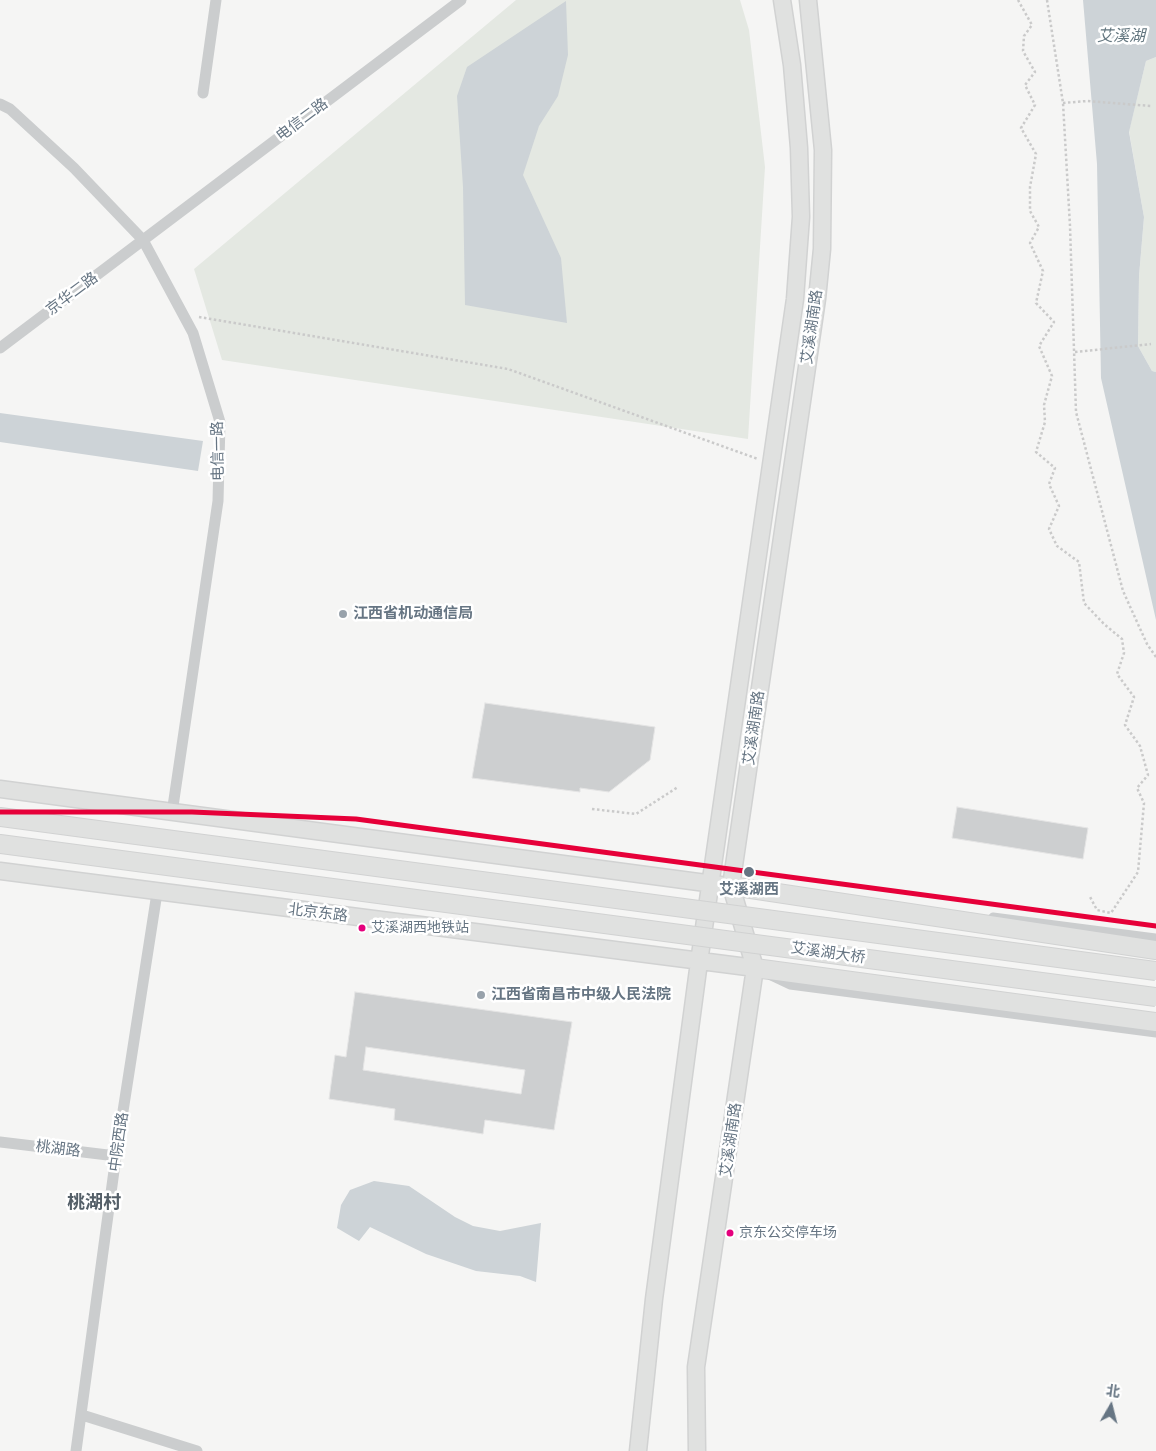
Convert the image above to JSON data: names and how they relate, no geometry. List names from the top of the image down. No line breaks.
{"streets":{"main road":["艾溪湖南路","北京东路","艾溪湖大桥"],"street":["电信二路","京华二路","电信一路","中院西路","桃湖路"]},"crossings":[["电信二路","京华二路"],["电信二路","电信一路"],["京华二路","电信一路"],["艾溪湖南路","北京东路"],["北京东路","艾溪湖大桥"],["北京东路","中院西路"],["中院西路","桃湖路"]],"districts":["桃湖村"],"water":["艾溪湖"],"places":["江西省机动通信局","艾溪湖西","艾溪湖西地铁站","江西省南昌市中级人民法院","京东公交停车场"],"north":"top"}
